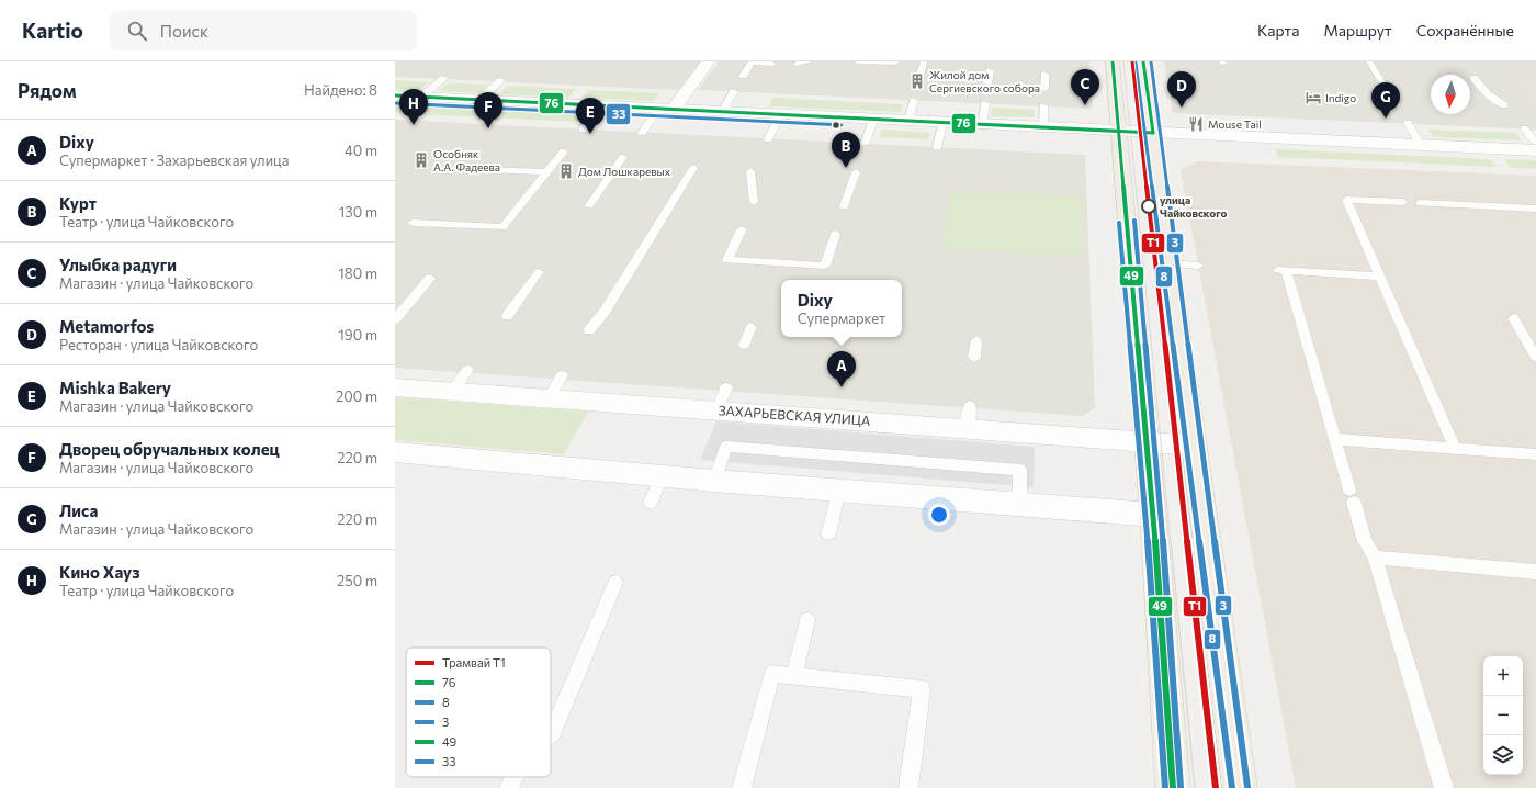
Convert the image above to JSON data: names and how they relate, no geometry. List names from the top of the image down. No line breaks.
{"streets":{"street":["ЗАХАРЬЕВСКАЯ УЛИЦА"]},"places":{"building":["Жилой дом Сергиевского собора","Особняк А.А. Фадеева","Дом Лошкаревых"],"hotel":["Indigo"],"restaurant":["Mouse Tail"],"other":["улица Чайковского"]},"lines":["tram line Т1","transit line 76","transit line 3","transit line 49","transit line 8","transit line 33"],"legend":["Трамвай Т1","76","8","3","49","33"],"north":"bottom","page":{"header":"Kartio","search":"Поиск","nav":["Карта","Маршрут","Сохранённые"],"heading":["Рядом","Найдено: 8"],"pins":["C","D","G","H","F","E","B","A"],"list":[{"mark":"A","name":"Dixy","note":"Супермаркет · Захарьевская улица","value":"40 m"},{"mark":"B","name":"Курт","note":"Театр · улица Чайковского","value":"130 m"},{"mark":"C","name":"Улыбка радуги","note":"Магазин · улица Чайковского","value":"180 m"},{"mark":"D","name":"Metamorfos","note":"Ресторан · улица Чайковского","value":"190 m"},{"mark":"E","name":"Mishka Bakery","note":"Магазин · улица Чайковского","value":"200 m"},{"mark":"F","name":"Дворец обручальных колец","note":"Магазин · улица Чайковского","value":"220 m"},{"mark":"G","name":"Лиса","note":"Магазин · улица Чайковского","value":"220 m"},{"mark":"H","name":"Кино Хауз","note":"Театр · улица Чайковского","value":"250 m"}],"popup":["Dixy","Супермаркет"],"map_buttons":["+","−"]}}
